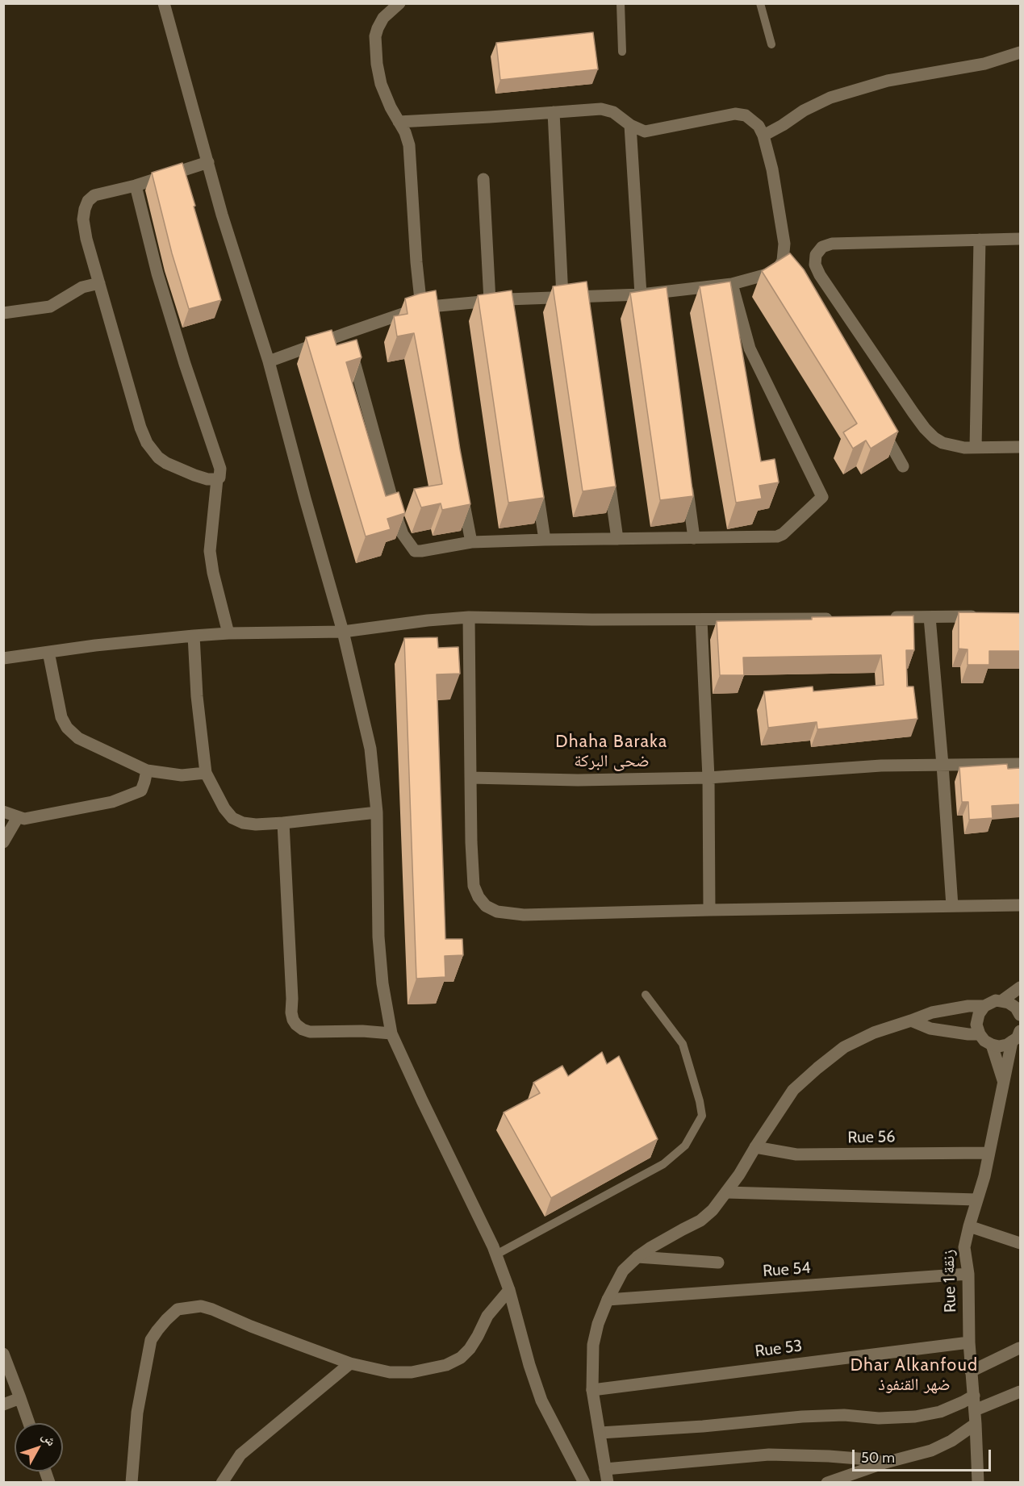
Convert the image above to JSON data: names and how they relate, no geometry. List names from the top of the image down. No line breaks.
{"streets":{"street":["Rue 56","Rue 54","Rue 1 زنقة","Rue 53"]},"crossings":[["Rue 56","Rue 1 زنقة"],["Rue 54","Rue 1 زنقة"],["Rue 1 زنقة","Rue 53"]],"districts":["Dhaha Baraka ضحى البركة","Dhar Alkanfoud ضهر القنفوذ"],"scale_bar":"50 m","north":"top right"}
